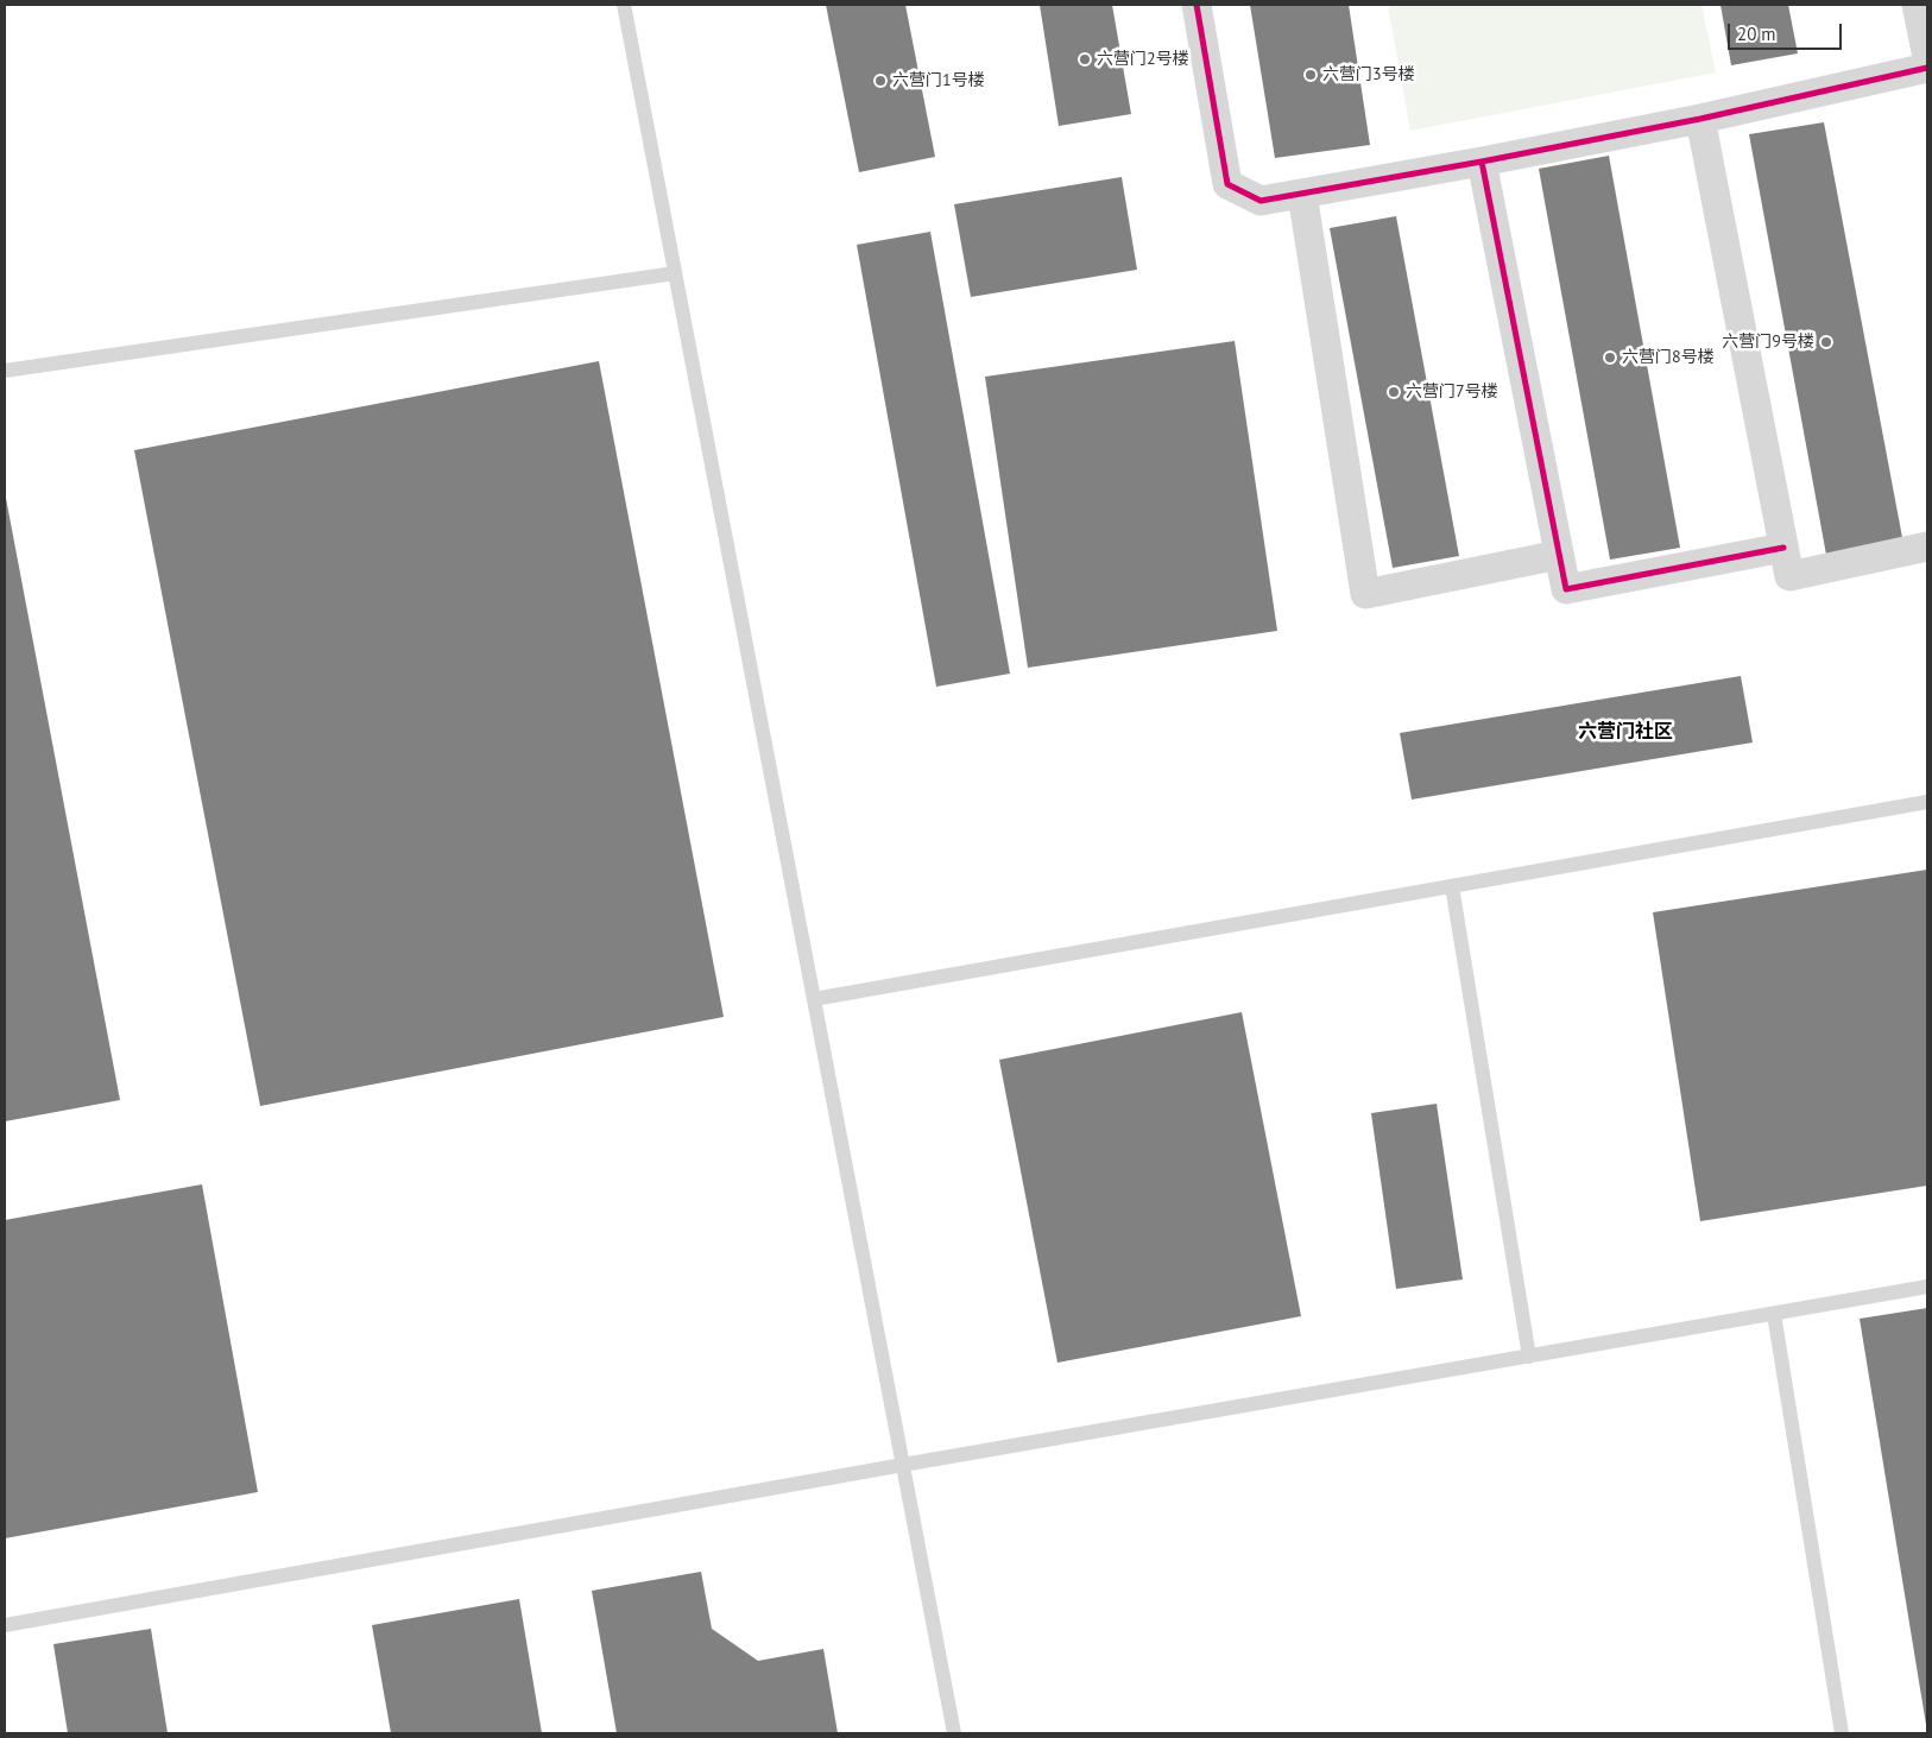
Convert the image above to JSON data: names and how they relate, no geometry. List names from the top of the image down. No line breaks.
{"districts":["六营门社区"],"places":["六营门2号楼","六营门3号楼","六营门1号楼","六营门9号楼","六营门8号楼","六营门7号楼"],"scale_bar":"20 m"}
